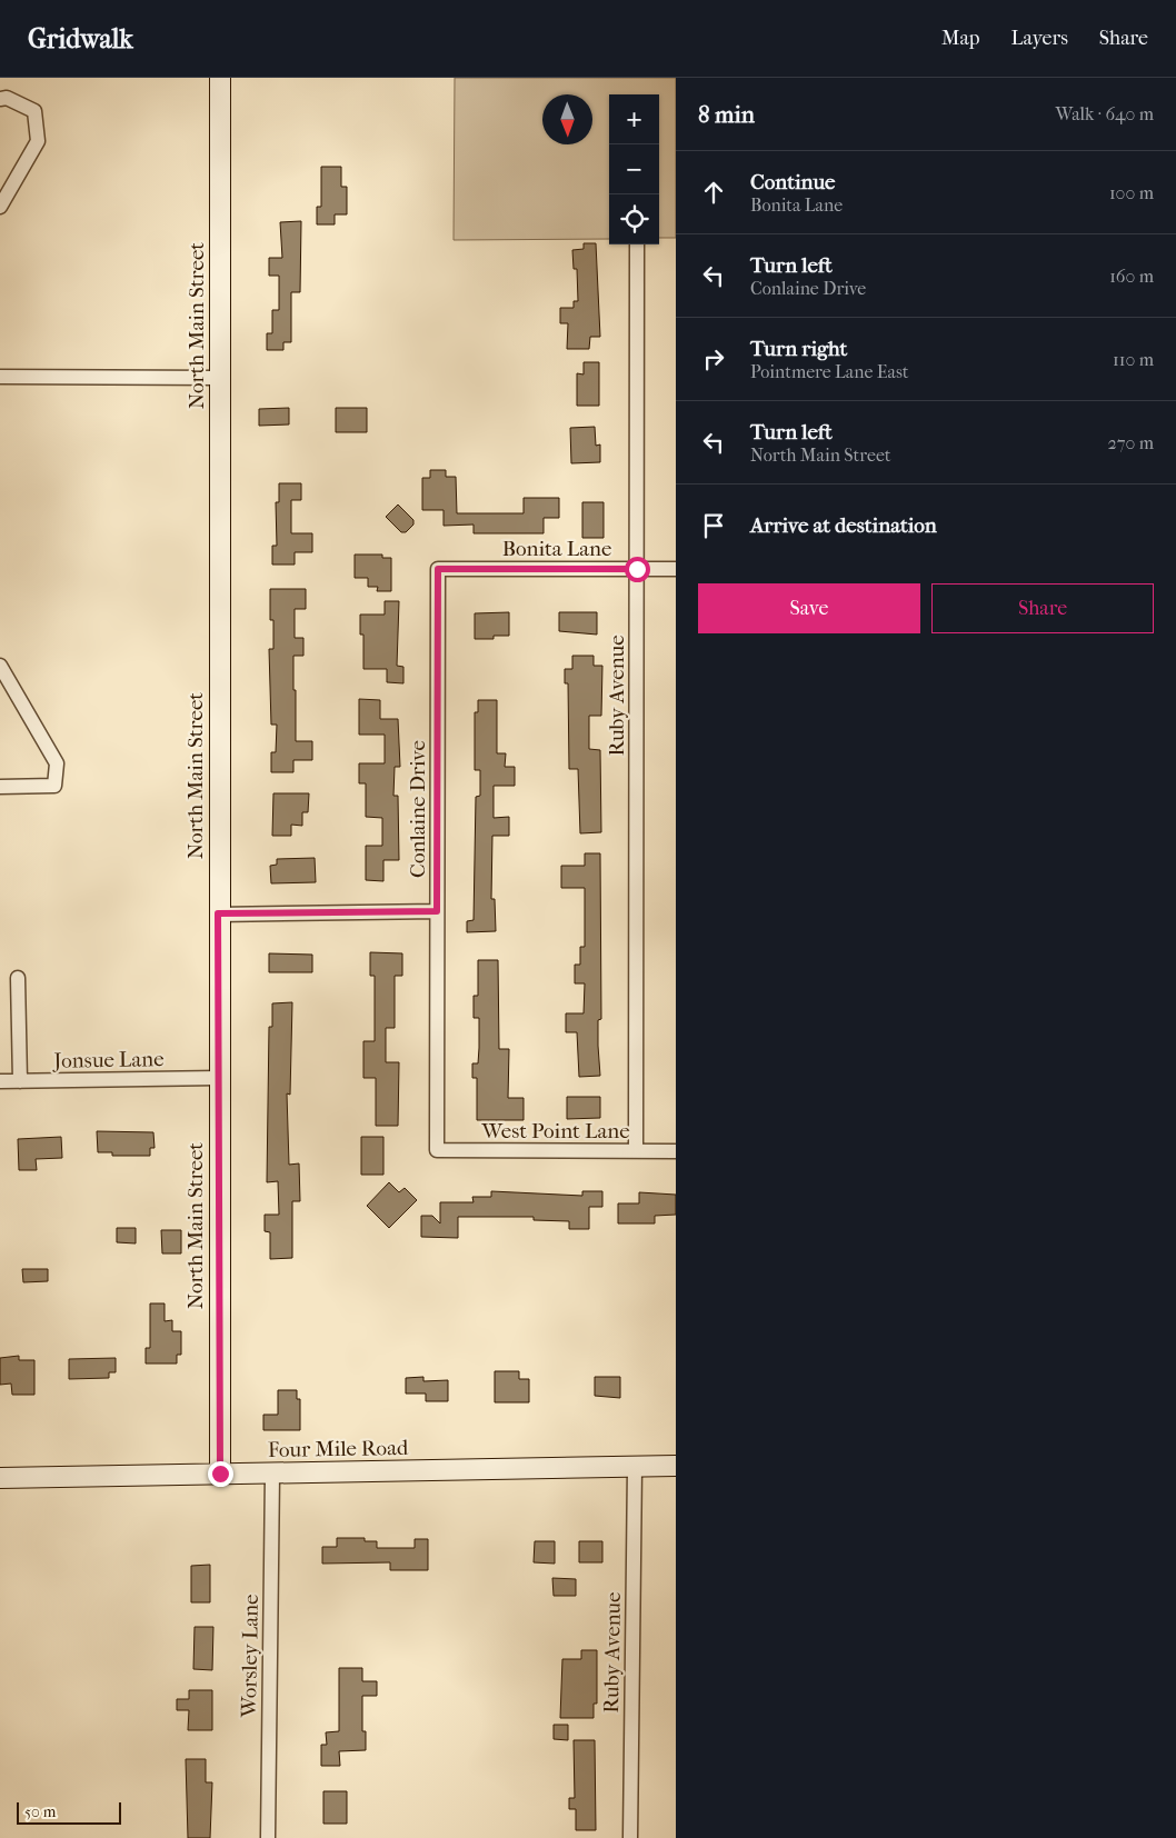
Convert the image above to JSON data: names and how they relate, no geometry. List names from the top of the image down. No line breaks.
{"streets":{"main road":["North Main Street","Four Mile Road"],"street":["Bonita Lane","Ruby Avenue","Conlaine Drive","Jonsue Lane","West Point Lane","Worsley Lane"]},"crossings":[["North Main Street","Jonsue Lane"],["North Main Street","Four Mile Road"],["Bonita Lane","Ruby Avenue"],["Bonita Lane","Conlaine Drive"],["Ruby Avenue","West Point Lane"],["Ruby Avenue","Four Mile Road"],["Conlaine Drive","West Point Lane"],["Four Mile Road","Worsley Lane"]],"scale_bar":"50 m","north":"bottom","page":{"header":"Gridwalk","nav":["Map","Layers","Share"],"heading":["8 min","Walk · 640 m"],"map_buttons":["+","−"],"list":[["Continue","Bonita Lane","100 m"],["Turn left","Conlaine Drive","160 m"],["Turn right","Pointmere Lane East","110 m"],["Turn left","North Main Street","270 m"],"Arrive at destination"],"buttons":["Save","Share"],"scale":"50 m"}}
